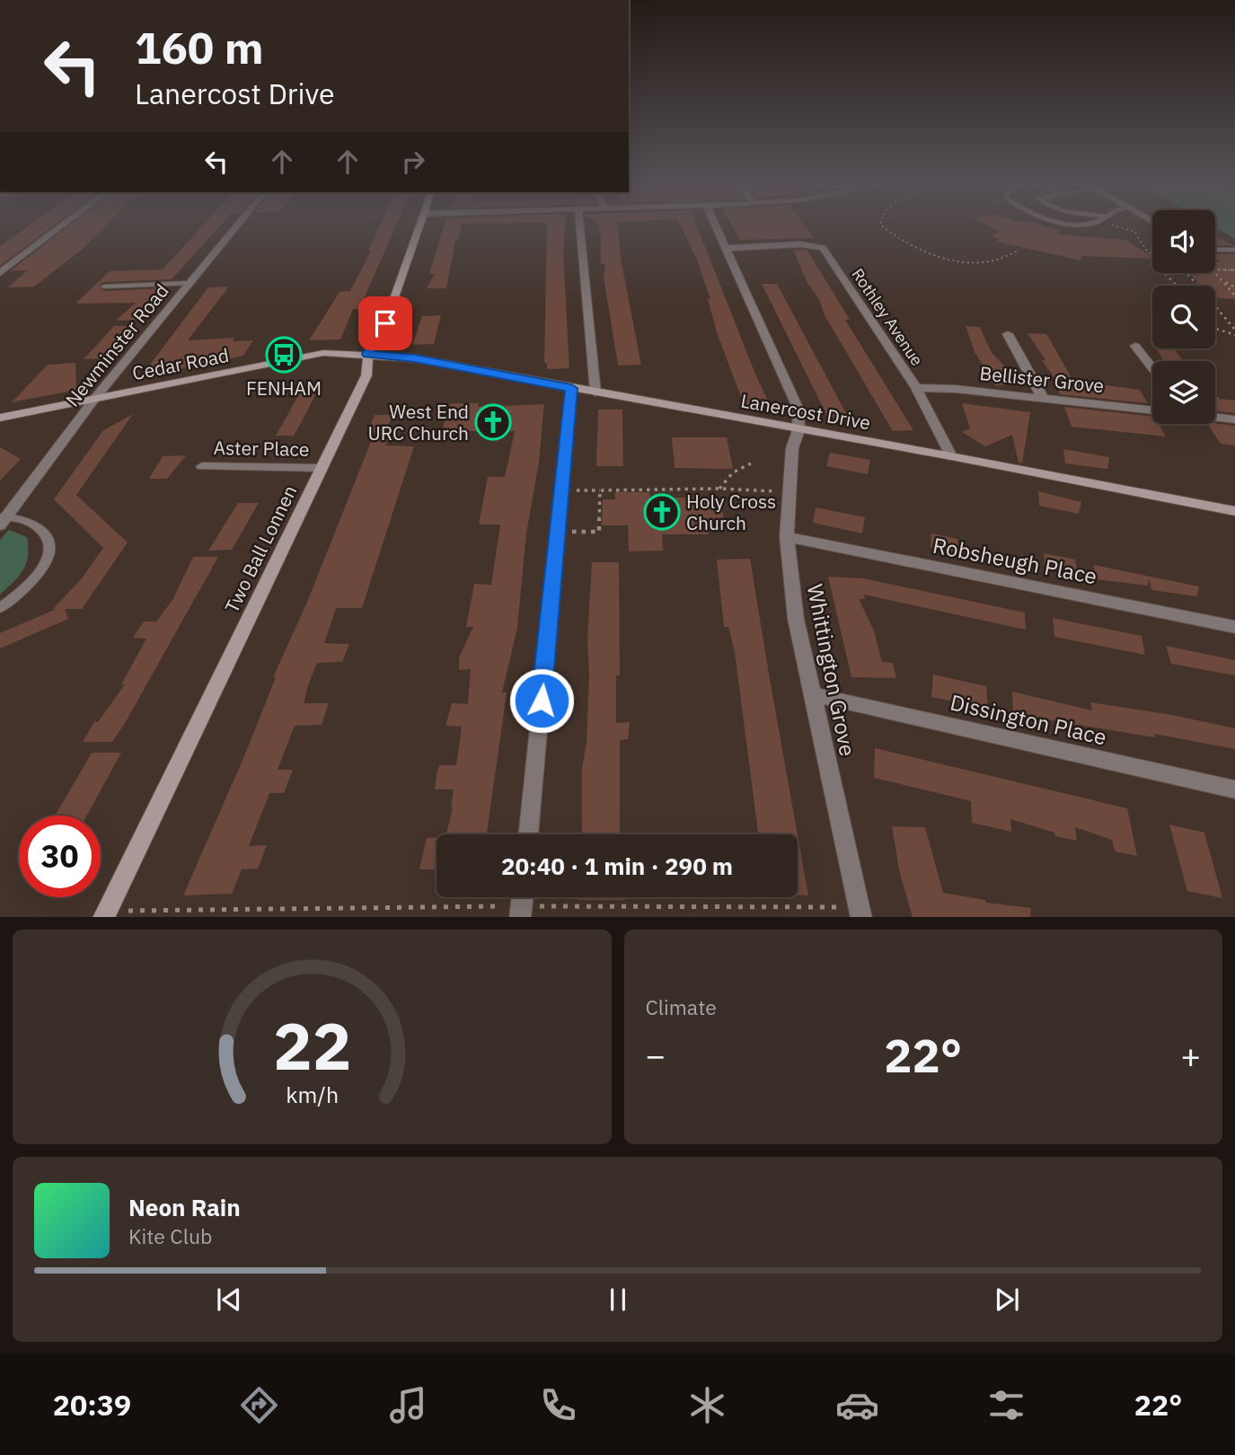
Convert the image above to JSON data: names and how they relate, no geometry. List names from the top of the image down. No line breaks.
{"streets":{"street":["Rothley Avenue","Newminster Road","Cedar Road","Bellister Grove","Lanercost Drive","Aster Place","Two Ball Lonnen","Robsheugh Place","Whittington Grove","Dissington Place"]},"crossings":[["Rothley Avenue","Bellister Grove"],["Rothley Avenue","Lanercost Drive"],["Newminster Road","Cedar Road"],["Cedar Road","Lanercost Drive"],["Cedar Road","Two Ball Lonnen"],["Lanercost Drive","Two Ball Lonnen"],["Lanercost Drive","Whittington Grove"],["Aster Place","Two Ball Lonnen"],["Robsheugh Place","Whittington Grove"],["Whittington Grove","Dissington Place"]],"places":{"bus stop":["FENHAM"],"church":["West End URC Church","Holy Cross Church"]},"page":{"turn":["160 m","Lanercost Drive"],"limit":"30","trip":"20:40 · 1 min · 290 m","tile":"Climate","heat":["−","22°","+"],"song":["Neon Rain","Kite Club"],"tabs":["20:39","22°"],"gauge":["22","km/h"]}}
